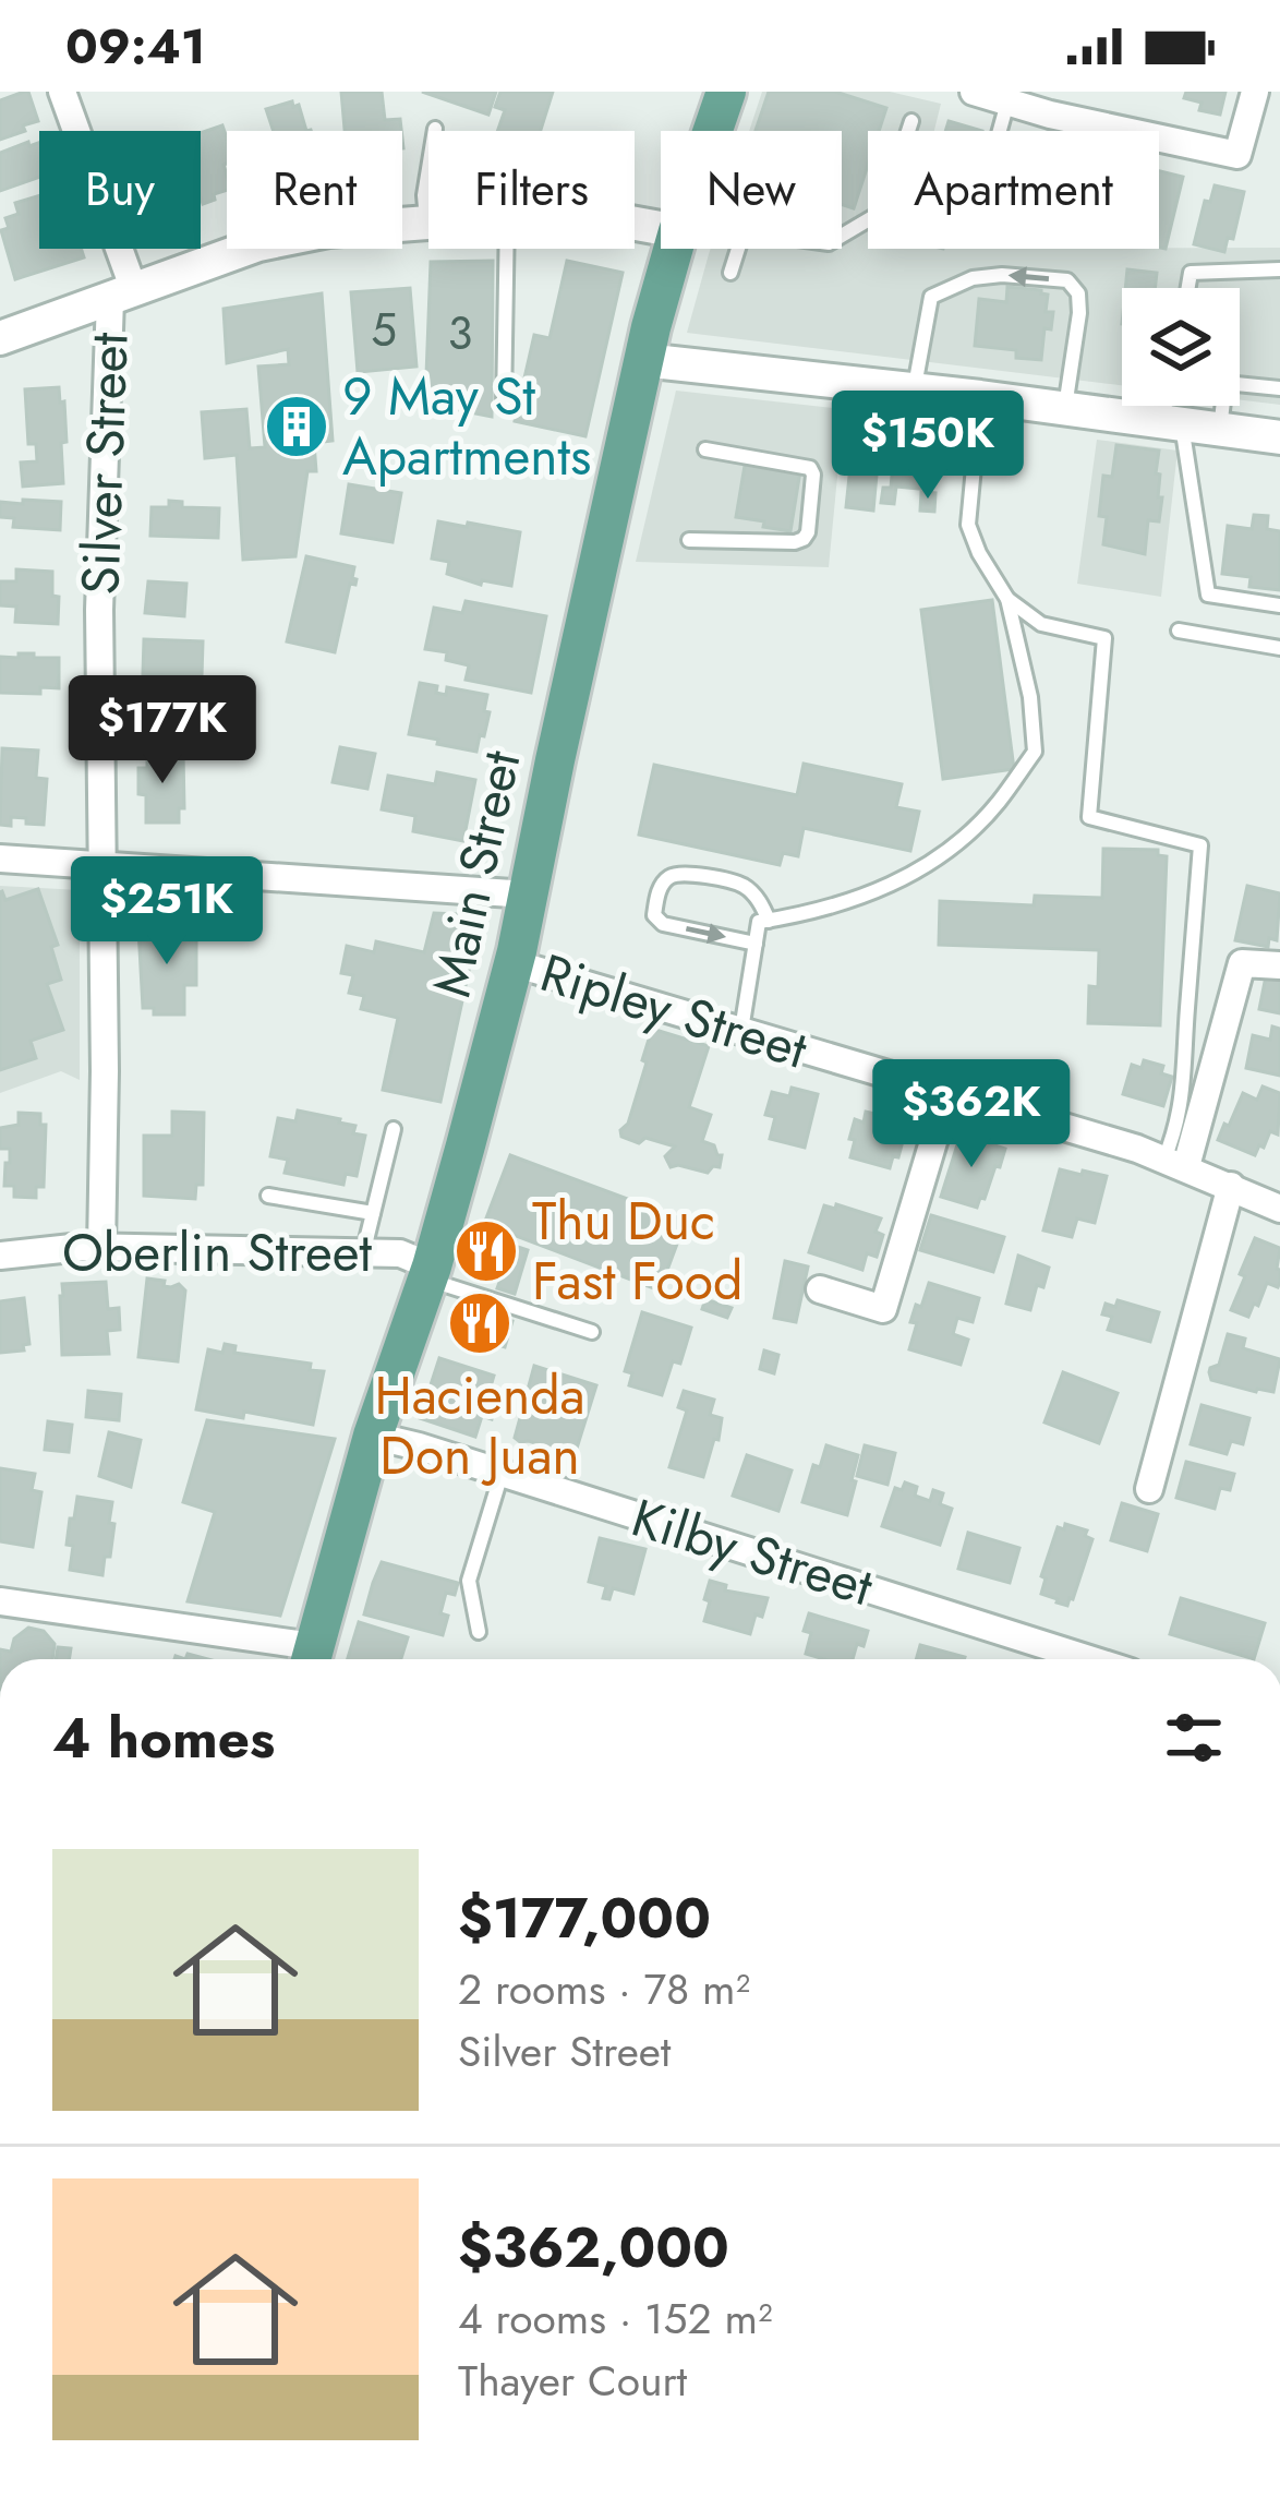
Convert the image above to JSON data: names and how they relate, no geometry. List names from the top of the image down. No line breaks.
{"streets":{"main road":["Main Street"],"street":["Silver Street","Ripley Street","Oberlin Street","Kilby Street"]},"crossings":[["Silver Street","Oberlin Street"],["Main Street","Ripley Street"],["Main Street","Oberlin Street"],["Main Street","Kilby Street"]],"places":{"building":["9 May St Apartments"],"restaurant":["Thu Duc Fast Food","Hacienda Don Juan"]},"house_numbers":["5","3"],"page":{"status":"09:41","chip":["Buy","Rent","Filters","New","Apartment"],"price":["$150K","$177K","$251K","$362K"],"heading":"4 homes","list":[{"name":"$177,000","note":"2 rooms · 78 m² · Silver Street"},{"name":"$362,000","note":"4 rooms · 152 m² · Thayer Court"}]}}
